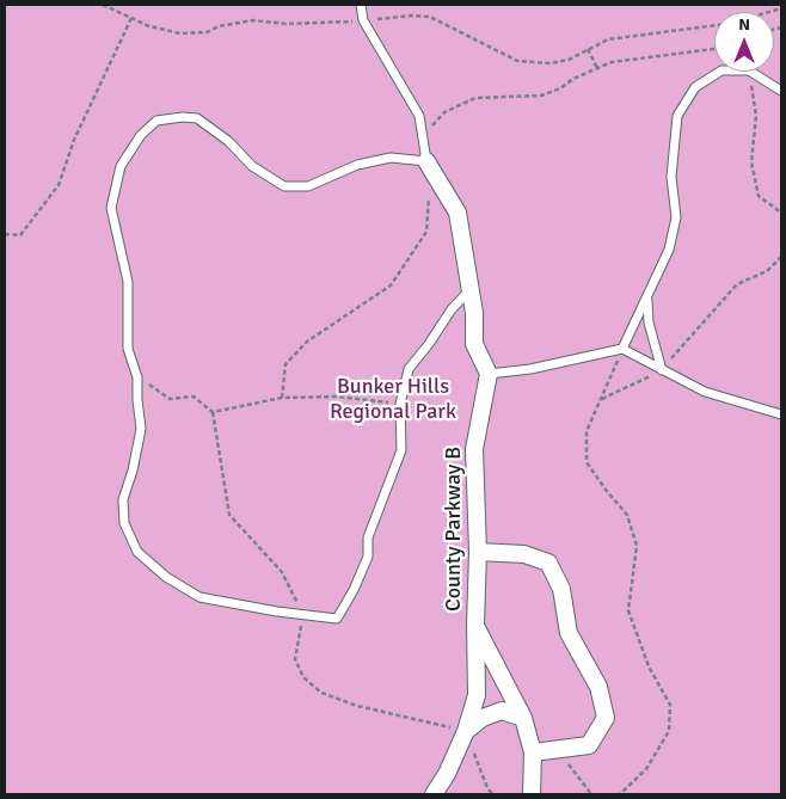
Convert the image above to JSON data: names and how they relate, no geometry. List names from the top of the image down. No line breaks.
{"streets":{"street":["County Parkway B"]},"parks":["Bunker Hills Regional Park"],"north":"top"}
